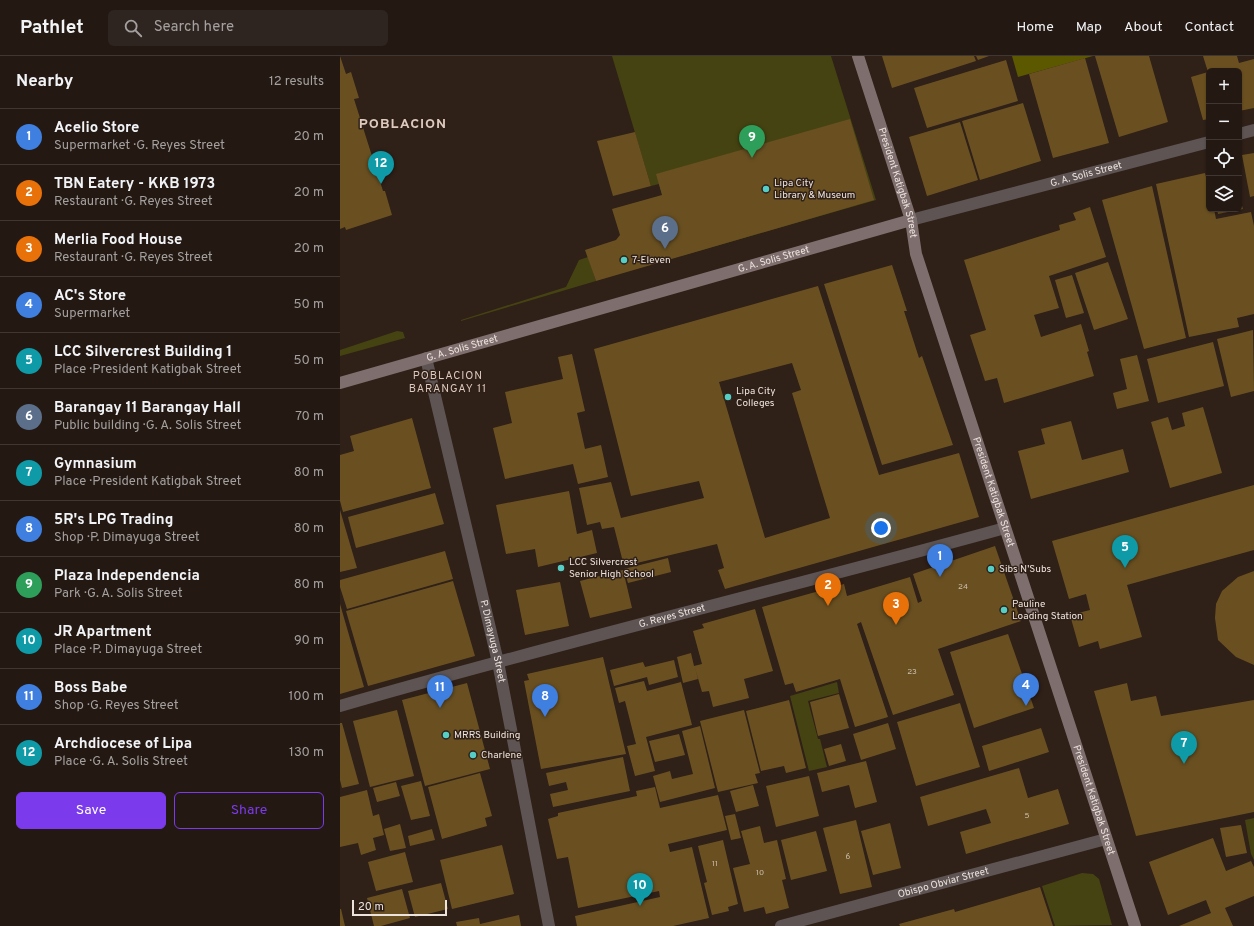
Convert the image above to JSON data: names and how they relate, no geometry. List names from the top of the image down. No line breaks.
{"streets":{"street":["G. A. Solis Street","President Katigbak Street","G. Reyes Street","P. Dimayuga Street","Obispo Obviar Street"]},"crossings":[["G. A. Solis Street","President Katigbak Street"],["G. A. Solis Street","P. Dimayuga Street"],["President Katigbak Street","G. Reyes Street"],["President Katigbak Street","Obispo Obviar Street"],["G. Reyes Street","P. Dimayuga Street"]],"districts":["POBLACION","POBLACION BARANGAY 11"],"places":["Lipa City Library & Museum","7-Eleven","Lipa City Colleges","LCC Silvercrest Senior High School","Sibs N'Subs","Pauline Loading Station","MRRS Building","Charlene"],"house_numbers":["24","23","5","6","11","10"],"scale_bar":"20 m","page":{"header":"Pathlet","search":"Search here","nav":["Home","Map","About","Contact"],"heading":["Nearby","12 results"],"map_buttons":["+","−"],"list":[{"mark":"1","name":"Acelio Store","note":"Supermarket · G. Reyes Street","value":"20 m"},{"mark":"2","name":"TBN Eatery - KKB 1973","note":"Restaurant · G. Reyes Street","value":"20 m"},{"mark":"3","name":"Merlia Food House","note":"Restaurant · G. Reyes Street","value":"20 m"},{"mark":"4","name":"AC's Store","note":"Supermarket","value":"50 m"},{"mark":"5","name":"LCC Silvercrest Building 1","note":"Place · President Katigbak Street","value":"50 m"},{"mark":"6","name":"Barangay 11 Barangay Hall","note":"Public building · G. A. Solis Street","value":"70 m"},{"mark":"7","name":"Gymnasium","note":"Place · President Katigbak Street","value":"80 m"},{"mark":"8","name":"5R's LPG Trading","note":"Shop · P. Dimayuga Street","value":"80 m"},{"mark":"9","name":"Plaza Independencia","note":"Park · G. A. Solis Street","value":"80 m"},{"mark":"10","name":"JR Apartment","note":"Place · P. Dimayuga Street","value":"90 m"},{"mark":"11","name":"Boss Babe","note":"Shop · G. Reyes Street","value":"100 m"},{"mark":"12","name":"Archdiocese of Lipa","note":"Place · G. A. Solis Street","value":"130 m"}],"pins":["9","12","6","5","1","2","3","4","11","8","7","10"],"buttons":["Save","Share"],"scale":"20 m"}}
